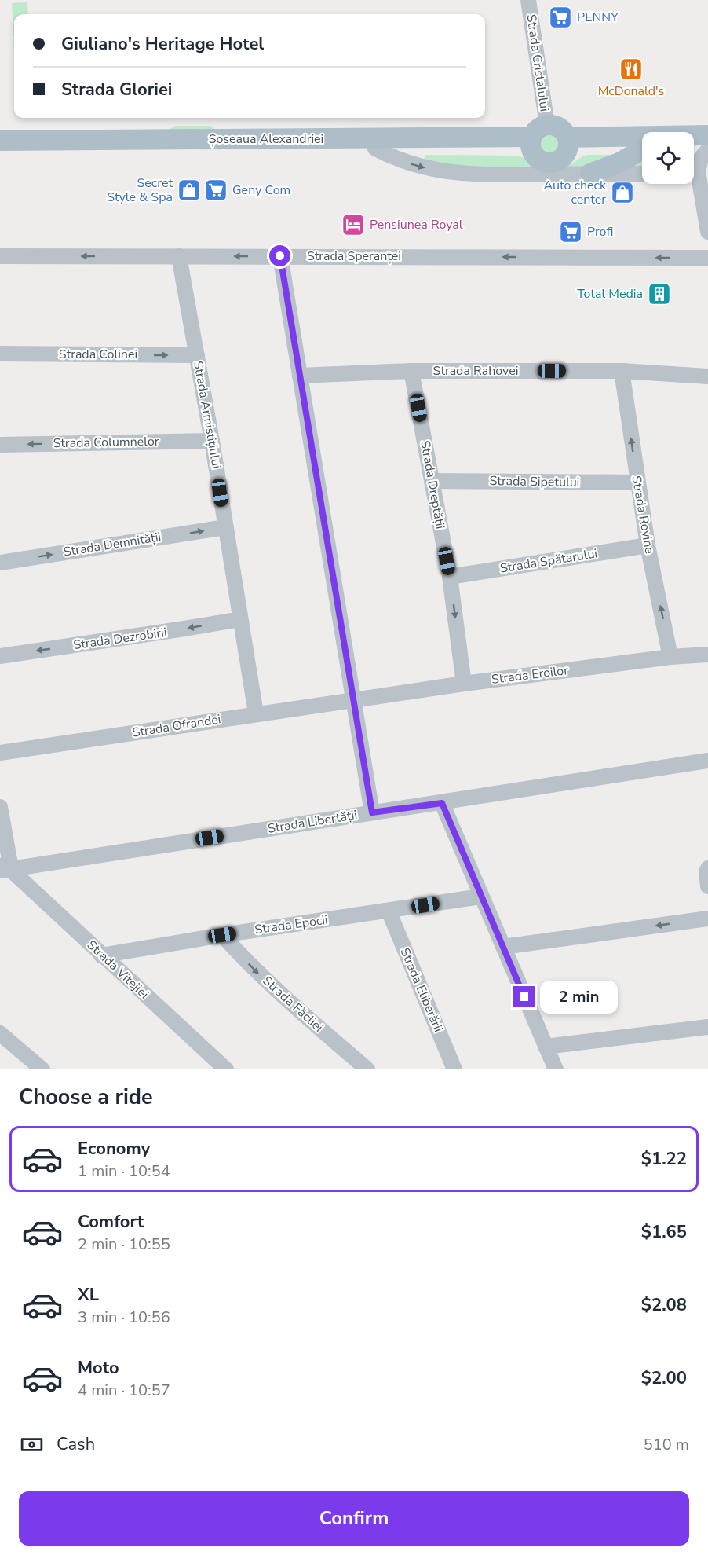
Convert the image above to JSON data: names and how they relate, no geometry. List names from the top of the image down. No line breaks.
{"streets":{"main road":["Șoseaua Alexandriei"],"street":["Strada Cristalului","Strada Speranței","Strada Colinei","Strada Rahovei","Strada Armistițiului","Strada Columnelor","Strada Sipetului","Strada Dreptății","Strada Rovine","Strada Demnității","Strada Spătarului","Strada Dezrobirii","Strada Eroilor","Strada Ofrandei","Strada Libertății","Strada Epocii","Strada Vitejiei","Strada Eliberării","Strada Făcliei"]},"crossings":[["Strada Cristalului","Șoseaua Alexandriei"],["Strada Speranței","Strada Armistițiului"],["Strada Colinei","Strada Armistițiului"],["Strada Rahovei","Strada Dreptății"],["Strada Rahovei","Strada Rovine"],["Strada Armistițiului","Strada Columnelor"],["Strada Armistițiului","Strada Demnității"],["Strada Armistițiului","Strada Dezrobirii"],["Strada Armistițiului","Strada Ofrandei"],["Strada Sipetului","Strada Dreptății"],["Strada Sipetului","Strada Rovine"],["Strada Dreptății","Strada Spătarului"],["Strada Dreptății","Strada Eroilor"],["Strada Rovine","Strada Spătarului"],["Strada Rovine","Strada Eroilor"],["Strada Eroilor","Strada Ofrandei"],["Strada Libertății","Strada Vitejiei"],["Strada Epocii","Strada Vitejiei"],["Strada Epocii","Strada Eliberării"],["Strada Epocii","Strada Făcliei"]],"one_way":["Strada Colinei","Strada Columnelor","Strada Rovine","Strada Demnității","Strada Dezrobirii","Strada Făcliei"],"places":{"supermarket":["PENNY","Geny Com","Profi"],"restaurant":["McDonald's"],"shop":["Secret Style & Spa","Auto check center"],"hotel":["Pensiunea Royal"],"building":["Total Media"]},"page":{"banner":["Giuliano's Heritage Hotel","Strada Gloriei"],"bubble":"2 min","heading":"Choose a ride","list":[{"name":"Economy","note":"1 min · 10:54","value":"$1.22"},{"name":"Comfort","note":"2 min · 10:55","value":"$1.65"},{"name":"XL","note":"3 min · 10:56","value":"$2.08"},{"name":"Moto","note":"4 min · 10:57","value":"$2.00"}],"pay":["Cash","510 m"],"buttons":"Confirm"}}
